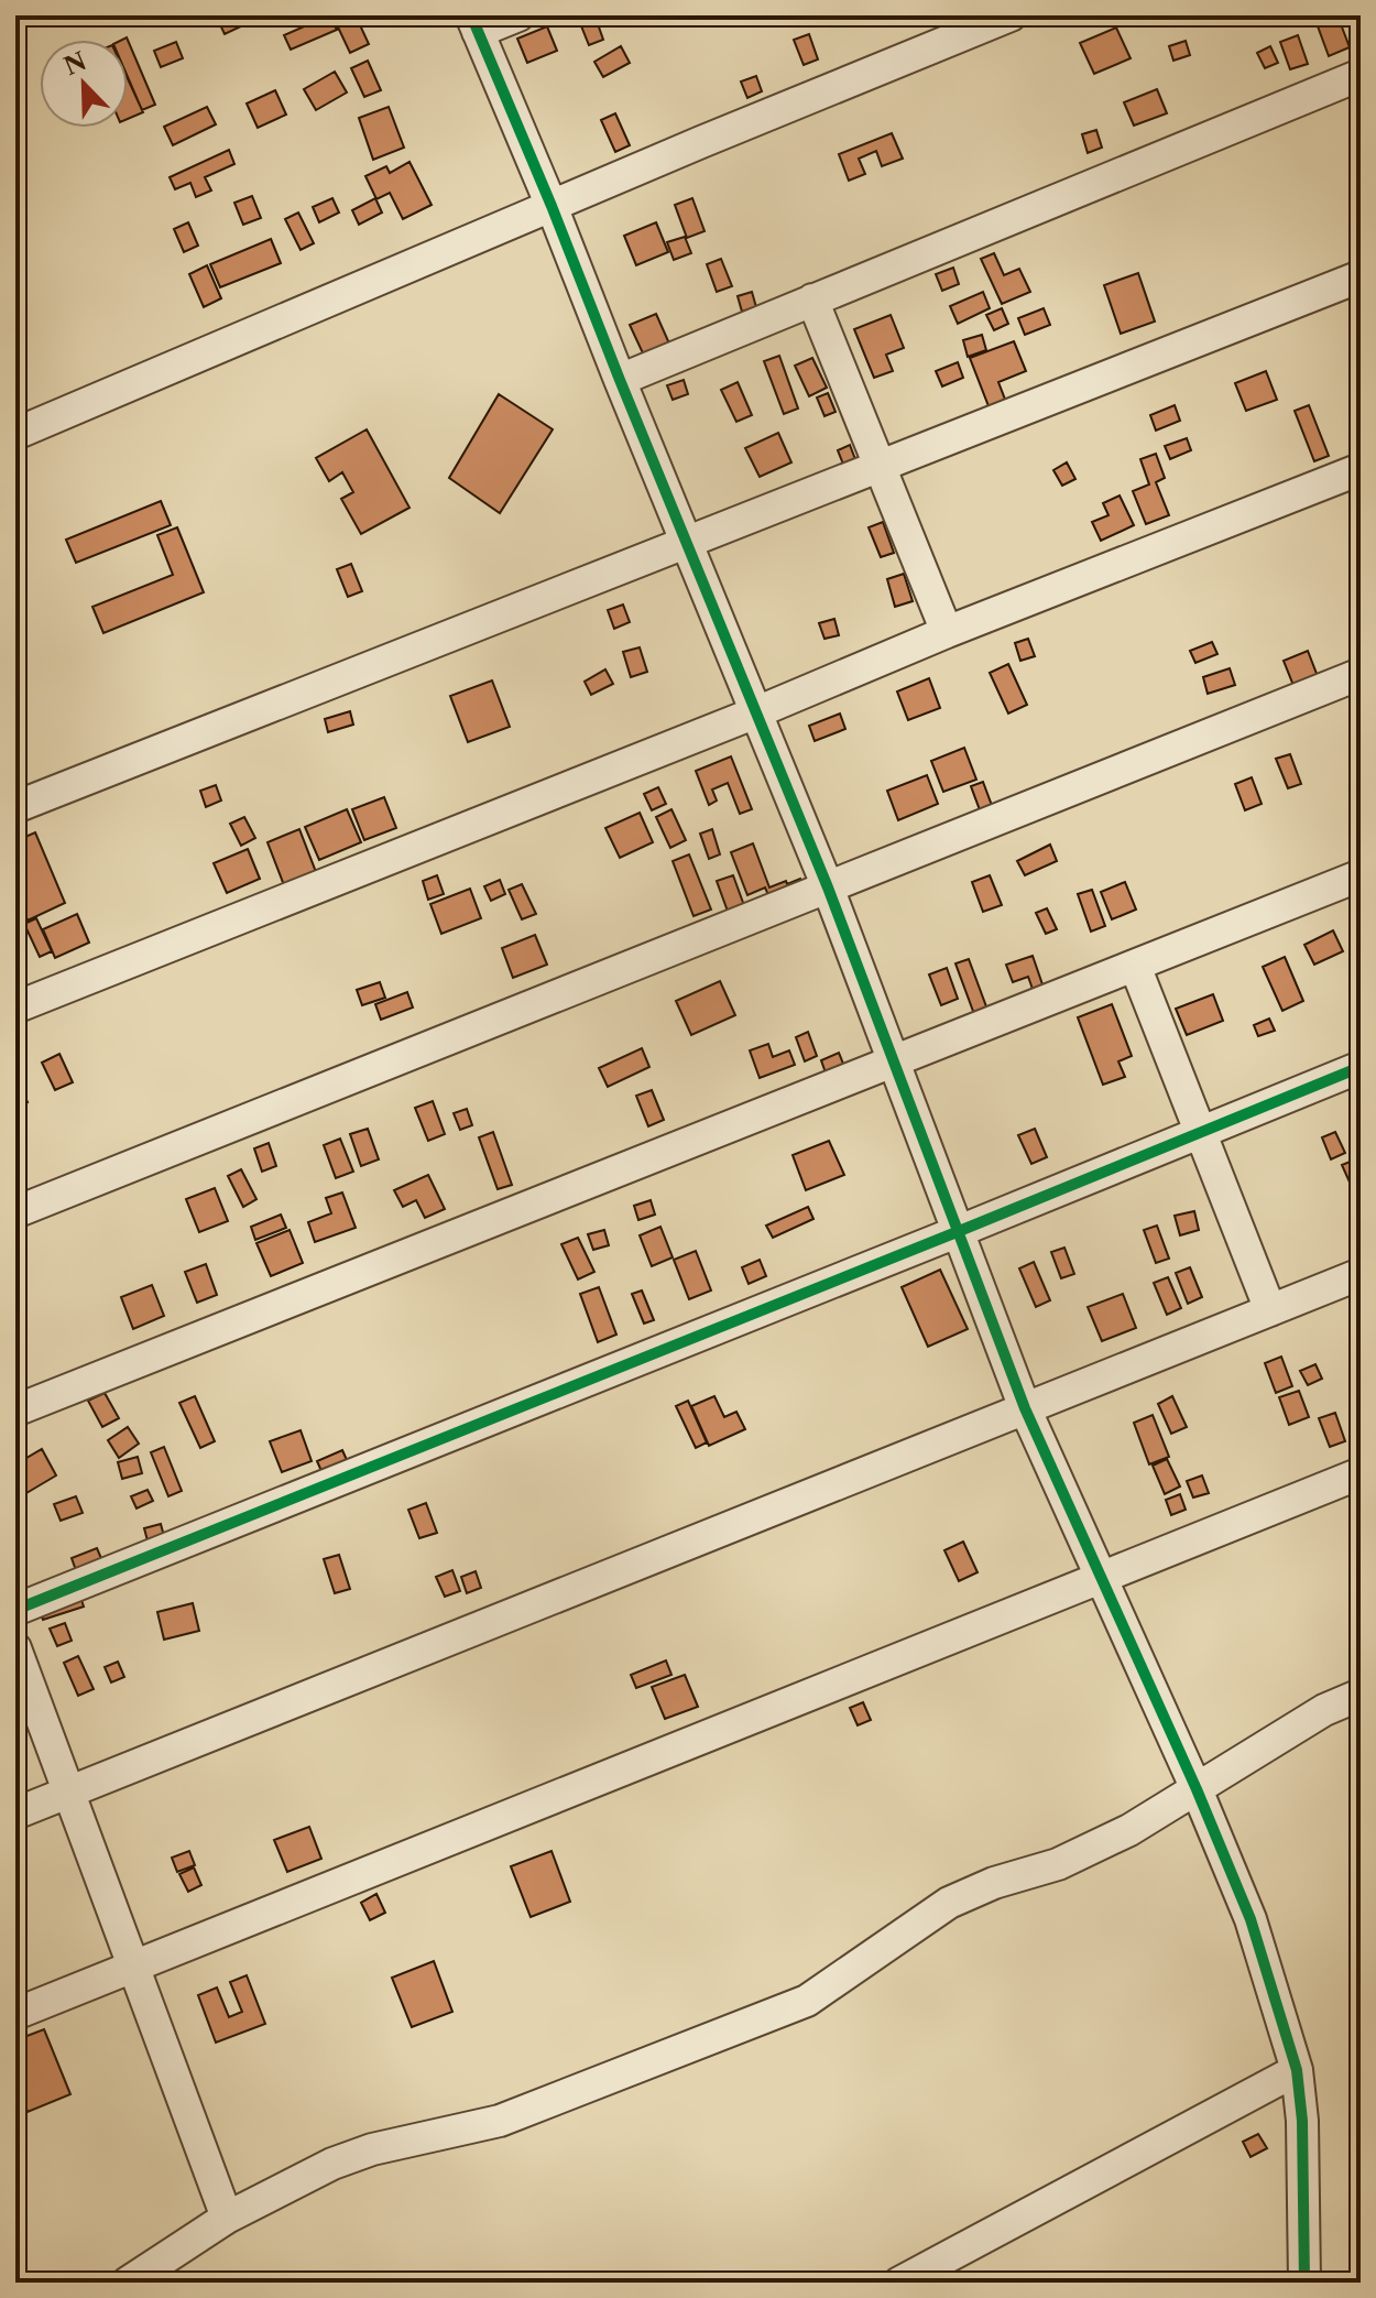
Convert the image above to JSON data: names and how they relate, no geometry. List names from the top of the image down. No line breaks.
{"north":"top left"}
